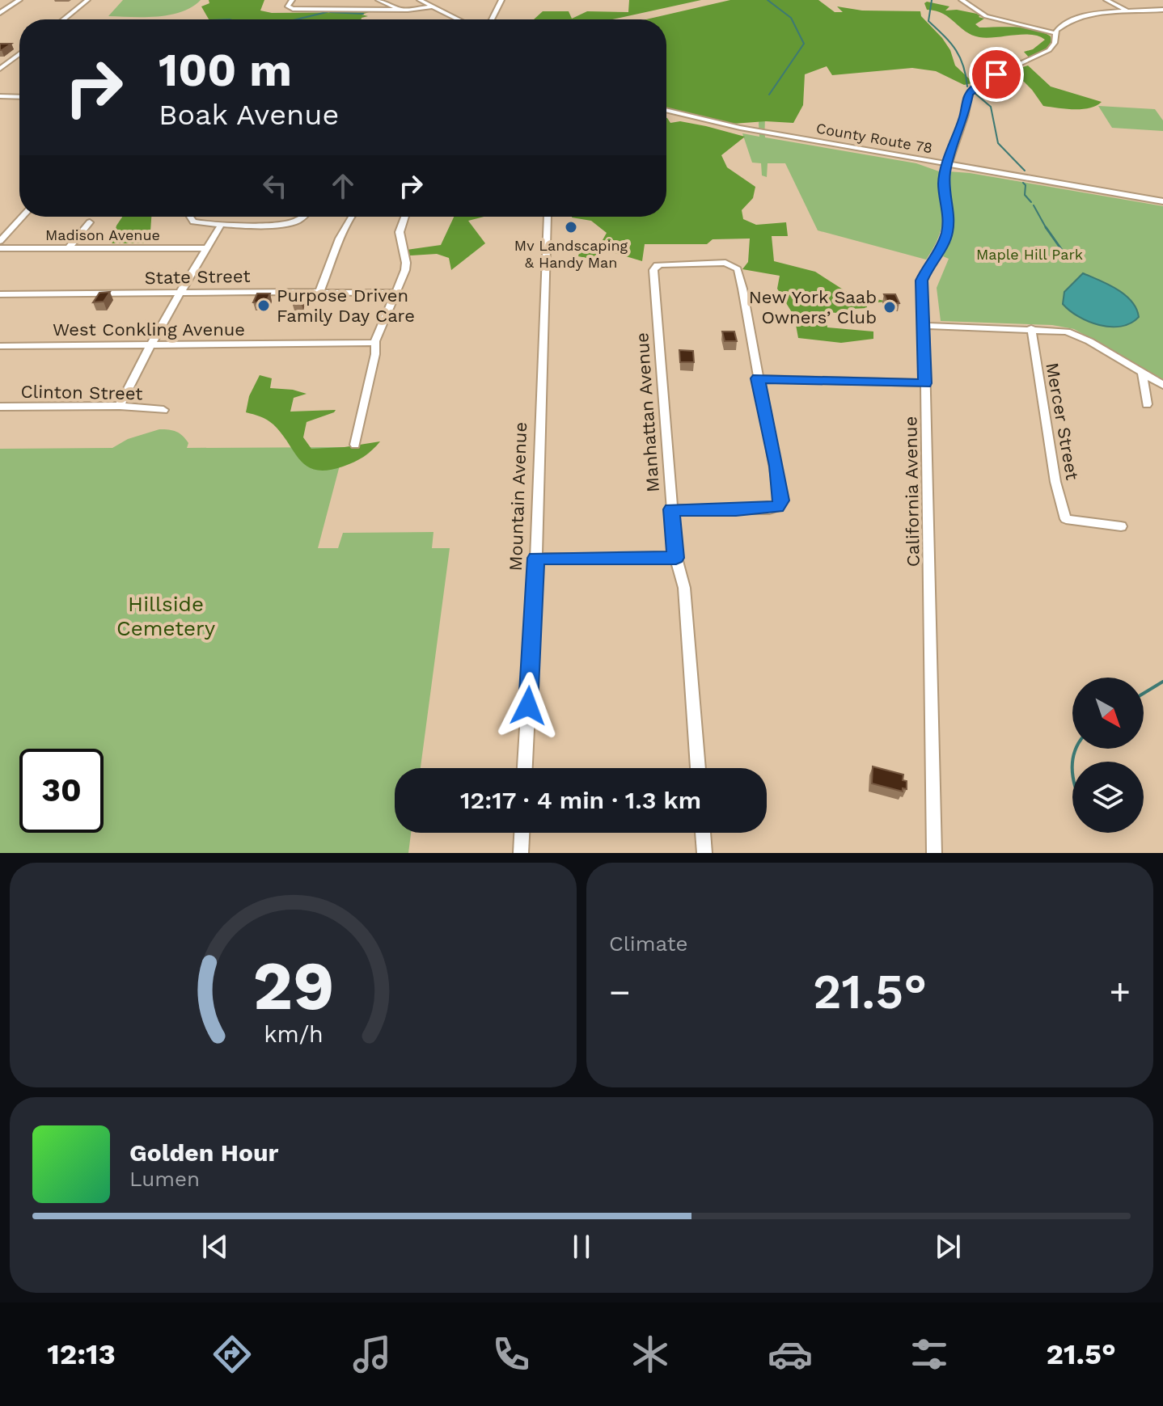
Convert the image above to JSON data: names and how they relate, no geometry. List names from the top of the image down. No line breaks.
{"streets":{"street":["County Route 78","Madison Avenue","State Street","West Conkling Avenue","Clinton Street","Manhattan Avenue","Mercer Street","California Avenue","Mountain Avenue"]},"crossings":[["County Route 78","California Avenue"]],"parks":["Maple Hill Park","Hillside Cemetery"],"places":["Mv Landscaping & Handy Man","Purpose Driven Family Day Care","New York Saab Owners’ Club"],"north":"bottom right","page":{"turn":["100 m","Boak Avenue"],"limit":"30","trip":"12:17 · 4 min · 1.3 km","tile":"Climate","heat":["−","21.5°","+"],"song":["Golden Hour","Lumen"],"tabs":["12:13","21.5°"],"gauge":["29","km/h"]}}
